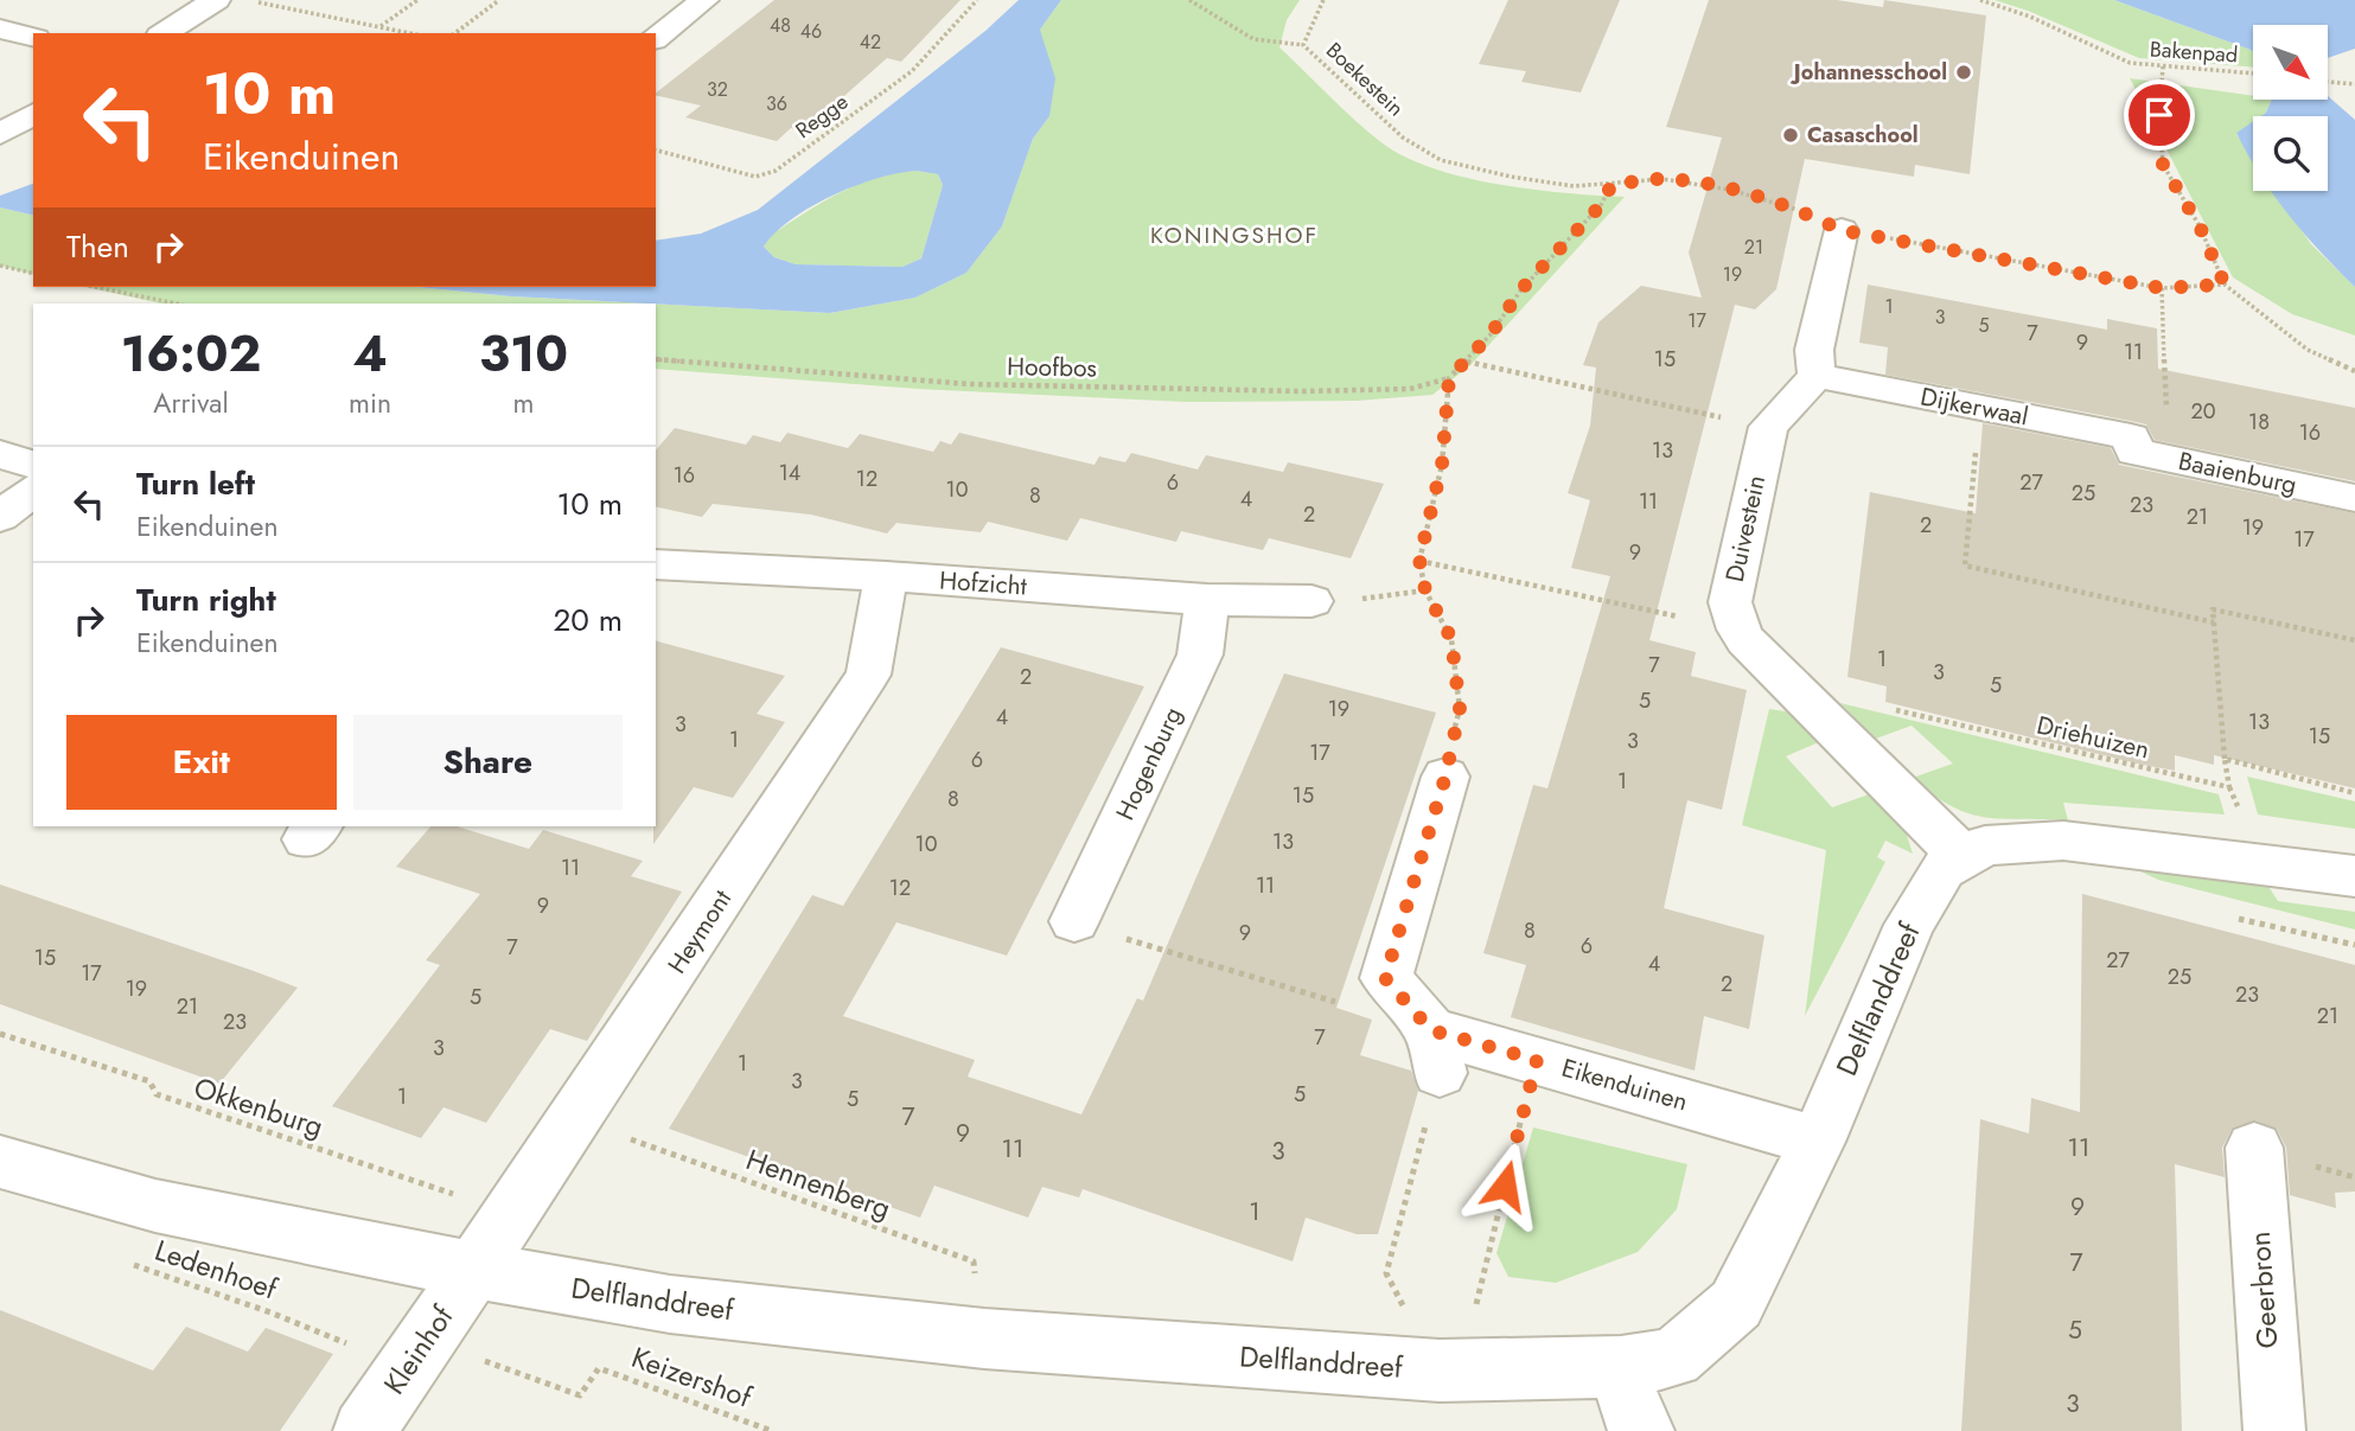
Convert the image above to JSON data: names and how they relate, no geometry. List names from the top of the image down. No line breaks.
{"streets":{"street":["Dijkerwaal","Baaienburg","Duivestein","Hofzicht","Hogenburg","Heymont","Delflanddreef","Eikenduinen","Geerbron","Kleinhof"],"path":["Bakenpad","Boekestein","Regge","Hoofbos","Driehuizen","Okkenburg","Hennenberg","Ledenhoef","Keizershof"]},"crossings":[["Dijkerwaal","Baaienburg"],["Hofzicht","Hogenburg"],["Hofzicht","Heymont"],["Heymont","Delflanddreef"],["Heymont","Okkenburg"],["Heymont","Hennenberg"],["Heymont","Kleinhof"],["Delflanddreef","Eikenduinen"],["Delflanddreef","Hennenberg"],["Delflanddreef","Kleinhof"],["Ledenhoef","Kleinhof"],["Ledenhoef","Keizershof"],["Kleinhof","Keizershof"]],"districts":["KONINGSHOF"],"places":["Johannesschool","Casaschool"],"house_numbers":["48","46","42","32","36","21","19","1","3","17","5","7","9","11","15","20","18","16","13","14","16","12","6","27","10","25","8","4","11","23","2","21","2","19","17","9","1","7","3","2","5","5","19","4","13","3","15","1","3","17","6","1","15","8","13","10","11","11","12","9","8","9","6","7","15","27","4","17","25","2","19","23","5","21","21","23","7","3","1","3","5","1","5","7","9","11","11","3","9","1","7","5","3"],"north":"bottom right","page":{"turn":["10 m","Eikenduinen"],"then":"Then","eta":["16:02","Arrival","4","min","310","m"],"list":[{"name":"Turn left","note":"Eikenduinen","value":"10 m"},{"name":"Turn right","note":"Eikenduinen","value":"20 m"}],"buttons":["Exit","Share"]}}
